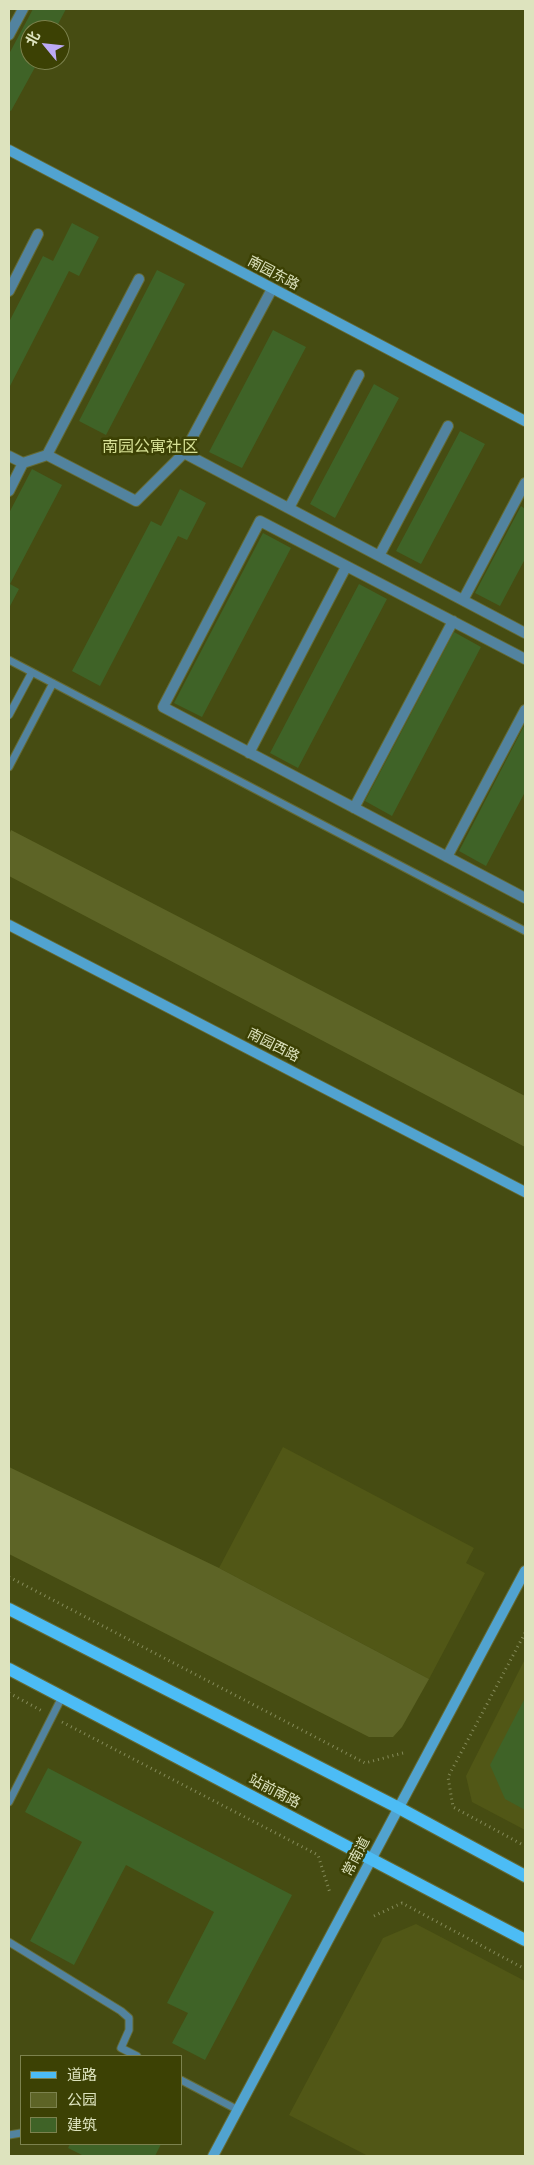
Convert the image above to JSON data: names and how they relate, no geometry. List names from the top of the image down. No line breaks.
{"streets":{"main road":["站前南路"],"street":["南园东路","南园西路","常南道"]},"crossings":[["站前南路","常南道"]],"districts":["南园公寓社区"],"legend":["道路","公园","建筑"],"north":"top left"}
